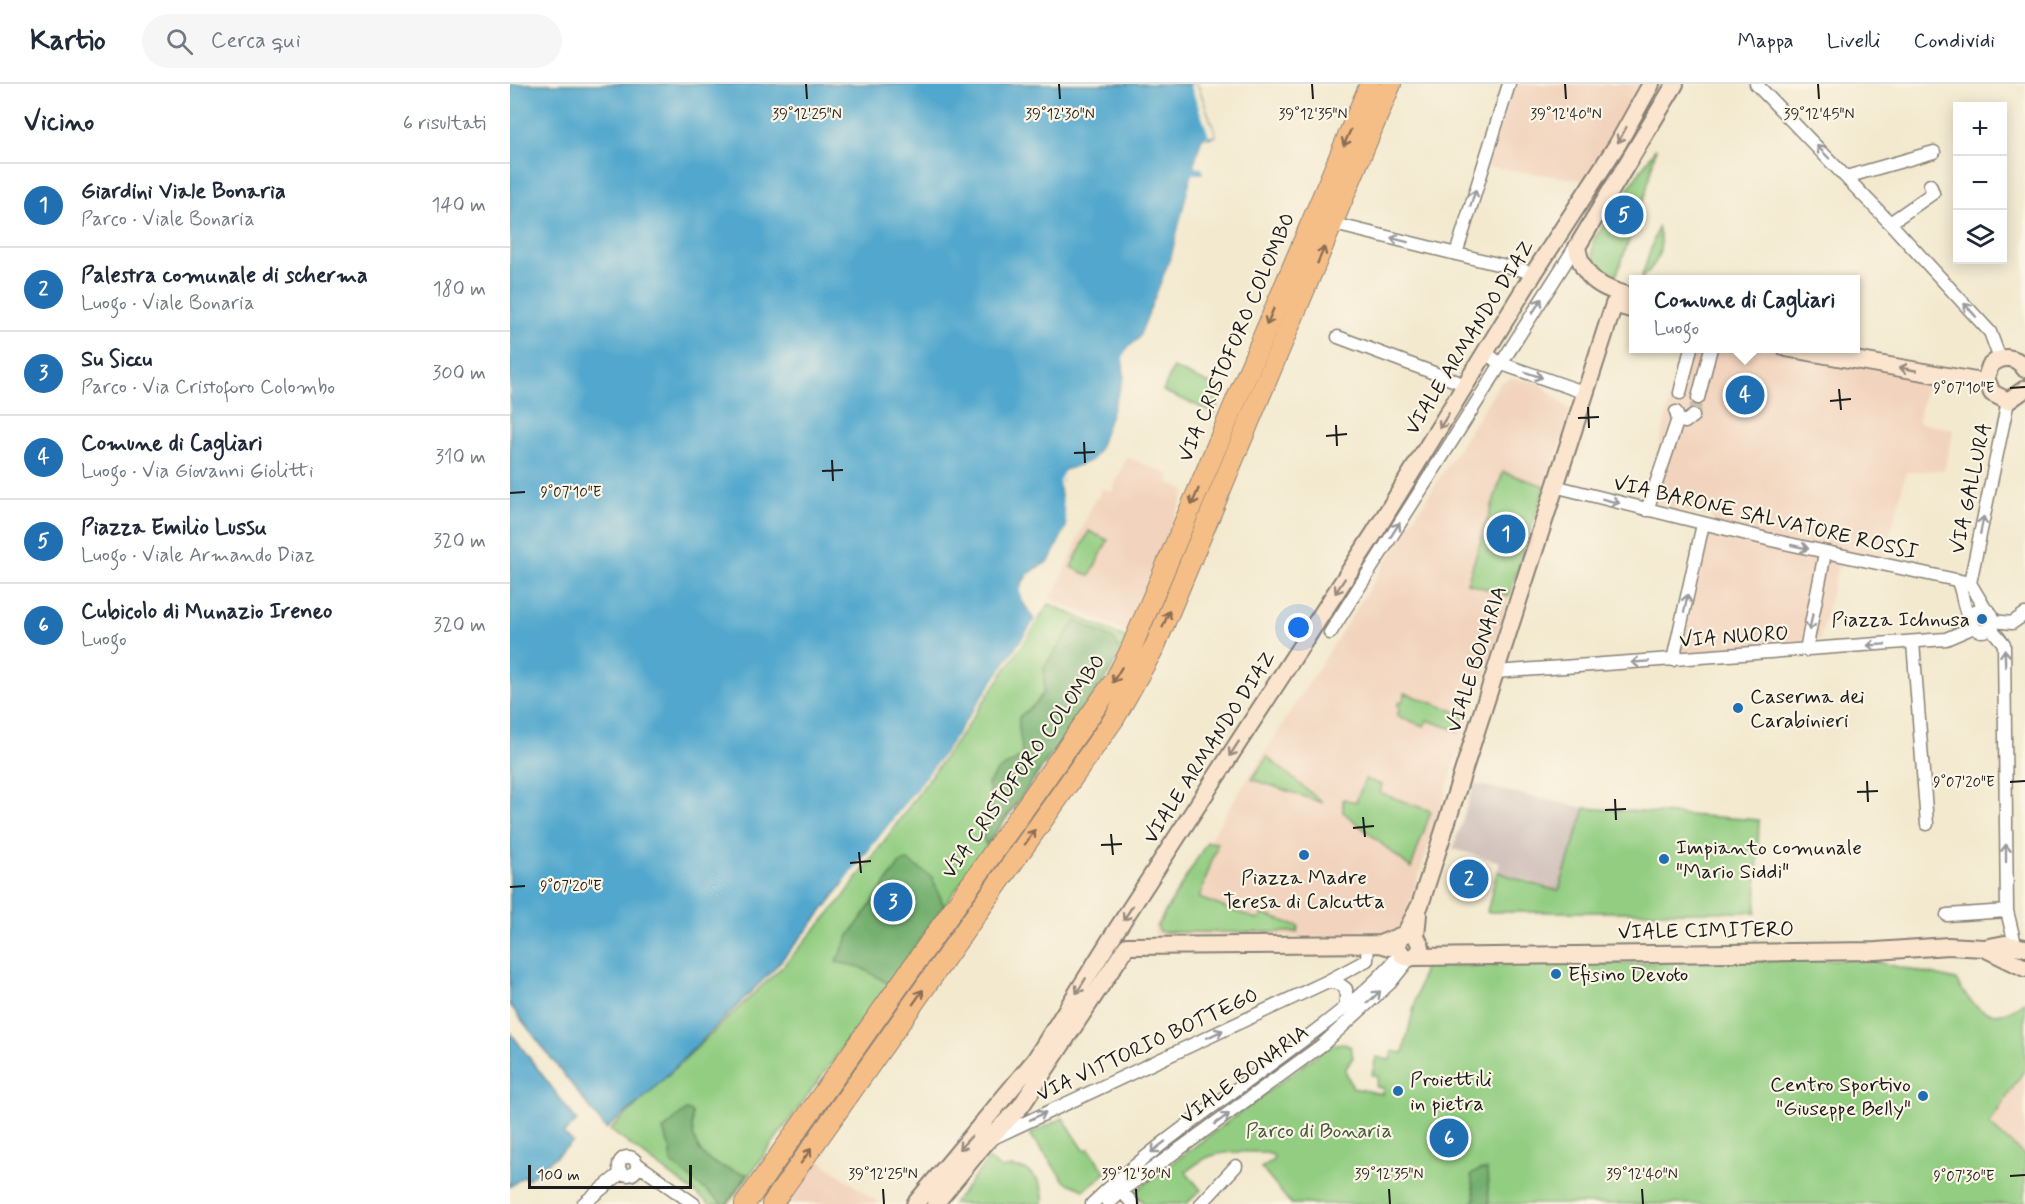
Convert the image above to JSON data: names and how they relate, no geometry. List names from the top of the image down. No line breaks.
{"streets":{"main road":["VIA CRISTOFORO COLOMBO","VIALE ARMANDO DIAZ","VIALE BONARIA","VIALE CIMITERO"],"street":["VIA GALLURA","VIA BARONE SALVATORE ROSSI","VIA NUORO","VIA VITTORIO BOTTEGO"]},"crossings":[["VIA GALLURA","VIA BARONE SALVATORE ROSSI"],["VIA BARONE SALVATORE ROSSI","VIALE BONARIA"],["VIA NUORO","VIALE BONARIA"],["VIALE BONARIA","VIALE CIMITERO"],["VIALE CIMITERO","VIA VITTORIO BOTTEGO"]],"one_way":["VIA GALLURA","VIA BARONE SALVATORE ROSSI","VIA NUORO","VIA VITTORIO BOTTEGO"],"parks":["Parco di Bonaria"],"places":["Piazza Ichnusa","Caserma dei Carabinieri","Piazza Madre Teresa di Calcutta","Impianto comunale \"Mario Siddi\"","Efisino Devoto","Proiettili in pietra","Centro Sportivo \"Giuseppe Belly\""],"scale_bar":"100 m","page":{"header":"Kartio","search":"Cerca qui","nav":["Mappa","Livelli","Condividi"],"heading":["Vicino","6 risultati"],"map_buttons":["+","−"],"list":[{"mark":"1","name":"Giardini Viale Bonaria","note":"Parco · Viale Bonaria","value":"140 m"},{"mark":"2","name":"Palestra comunale di scherma","note":"Luogo · Viale Bonaria","value":"180 m"},{"mark":"3","name":"Su Siccu","note":"Parco · Via Cristoforo Colombo","value":"300 m"},{"mark":"4","name":"Comune di Cagliari","note":"Luogo · Via Giovanni Giolitti","value":"310 m"},{"mark":"5","name":"Piazza Emilio Lussu","note":"Luogo · Viale Armando Diaz","value":"320 m"},{"mark":"6","name":"Cubicolo di Munazio Ireneo","note":"Luogo","value":"320 m"}],"pins":["5","4","1","2","3","6"],"popup":["Comune di Cagliari","Luogo"],"scale":"100 m"},"coordinates":["39°12'25\"N","39°12'30\"N","39°12'35\"N","39°12'40\"N","39°12'45\"N","9°07'10\"E","9°07'20\"E","9°07'30\"E"]}
